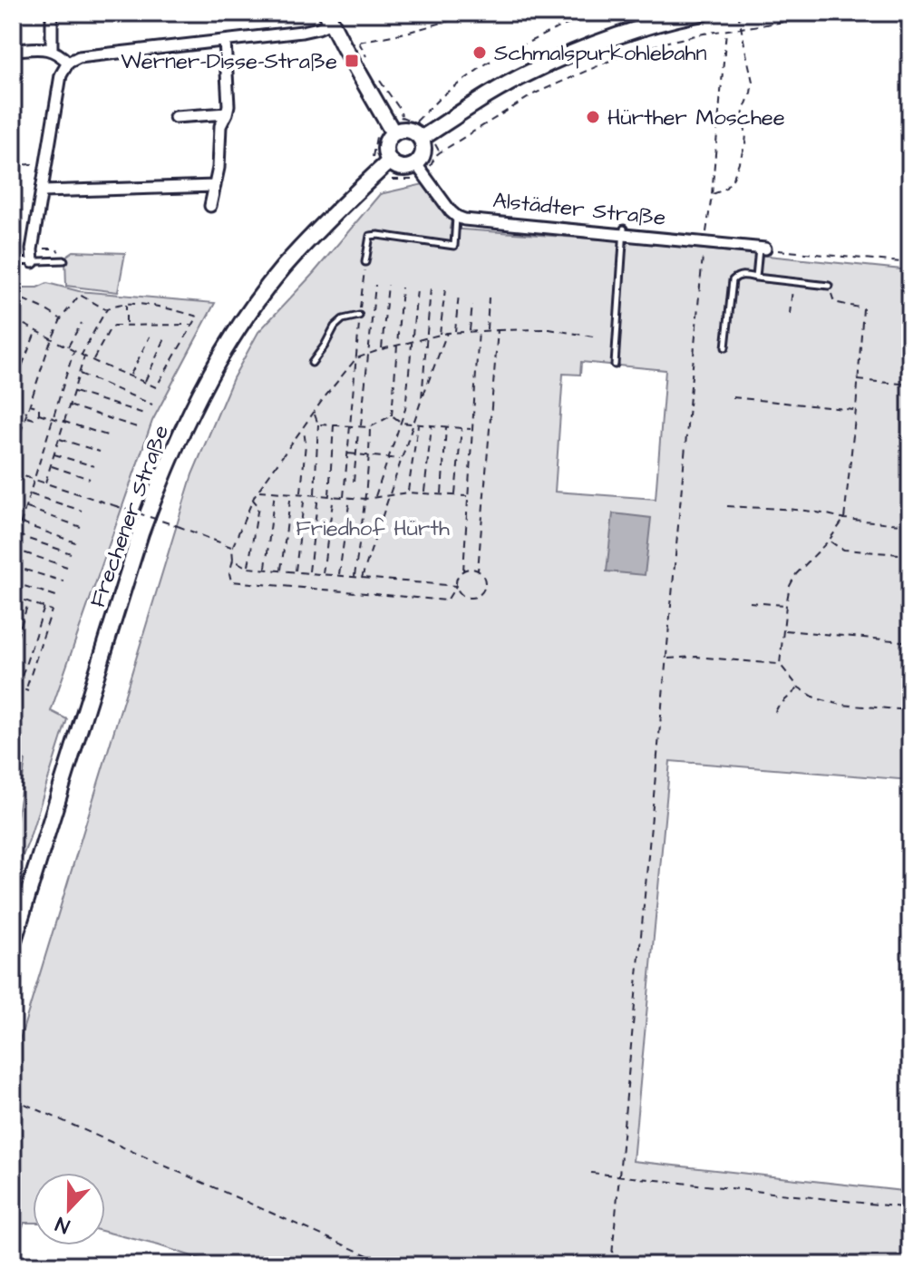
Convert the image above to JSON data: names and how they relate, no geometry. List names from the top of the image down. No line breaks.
{"streets":{"main road":["Frechener Straße"],"street":["Alstädter Straße"]},"parks":["Friedhof Hürth"],"places":{"other":["Schmalspurkohlebahn","Hürther Moschee"],"transit":["Werner-Disse-Straße"]},"north":"bottom"}
